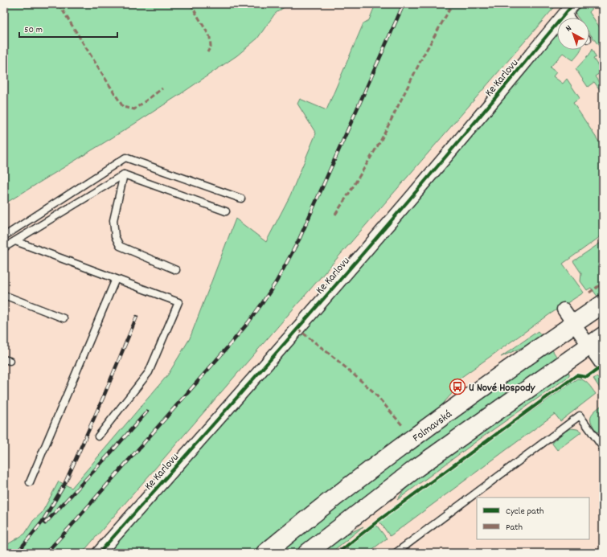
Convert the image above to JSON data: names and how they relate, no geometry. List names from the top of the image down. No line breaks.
{"streets":{"main road":["Folmavská"],"street":["Ke Karlovu"]},"places":{"bus stop":["U Nové Hospody"]},"legend":["Cycle path","Path"],"scale_bar":"50 m","north":"top left"}
